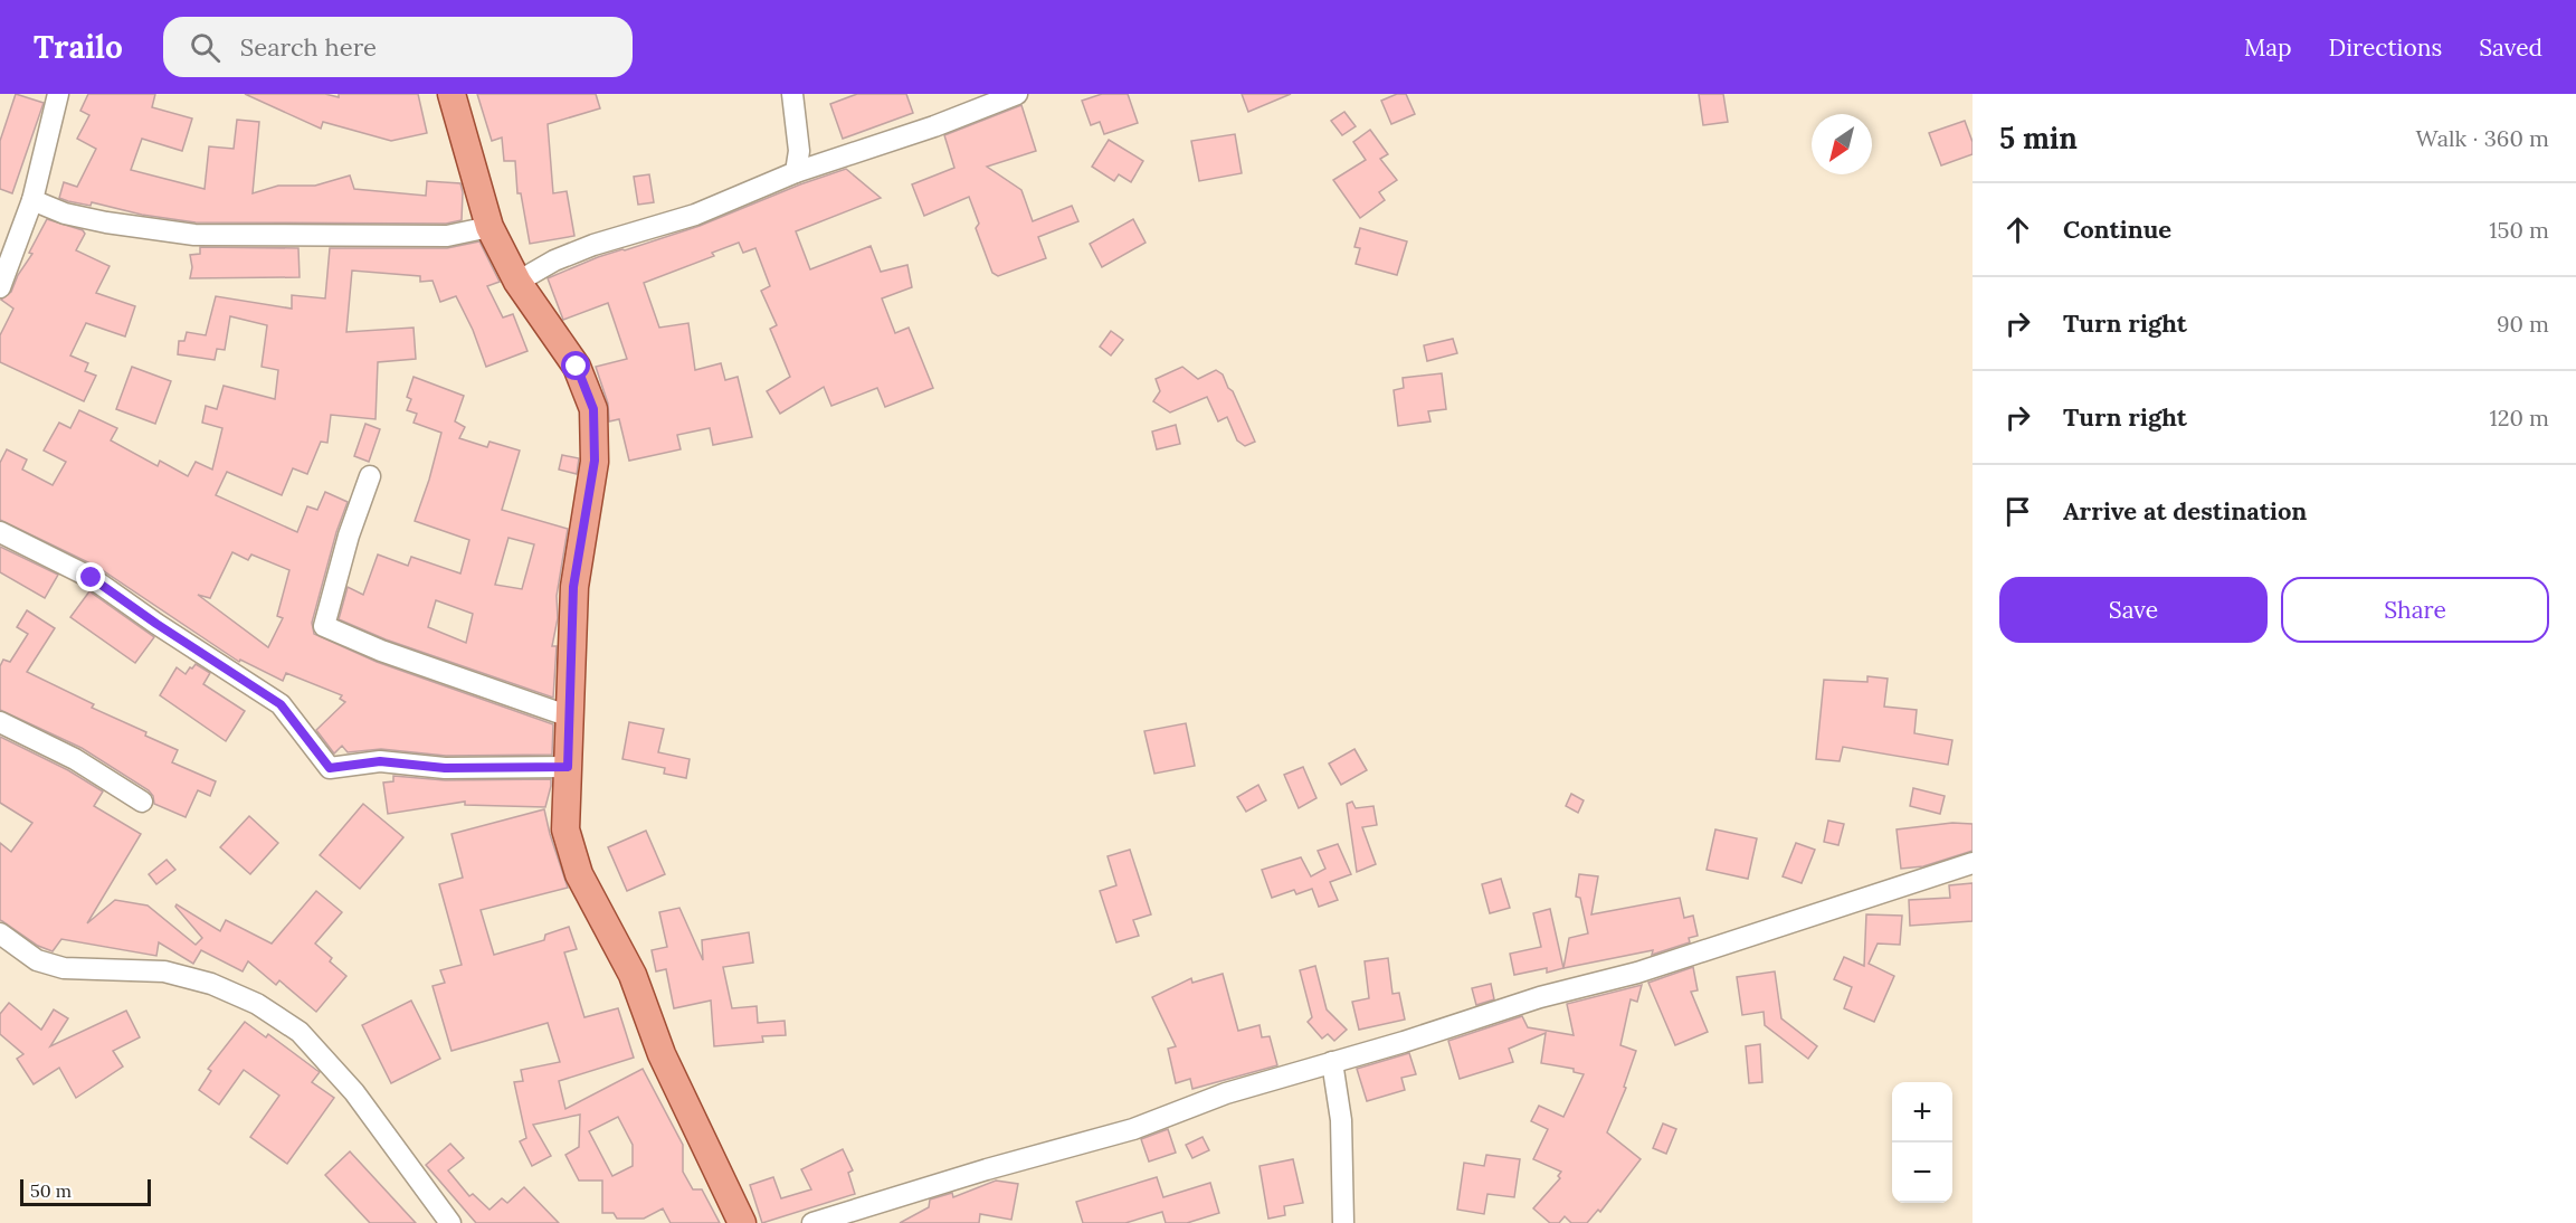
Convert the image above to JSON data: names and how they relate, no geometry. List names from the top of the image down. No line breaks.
{"scale_bar":"50 m","north":"bottom left","page":{"header":"Trailo","search":"Search here","nav":["Map","Directions","Saved"],"heading":["5 min","Walk · 360 m"],"list":[["Continue","150 m"],["Turn right","90 m"],["Turn right","120 m"],"Arrive at destination"],"buttons":["Save","Share"],"map_buttons":["+","−"],"scale":"50 m"}}
